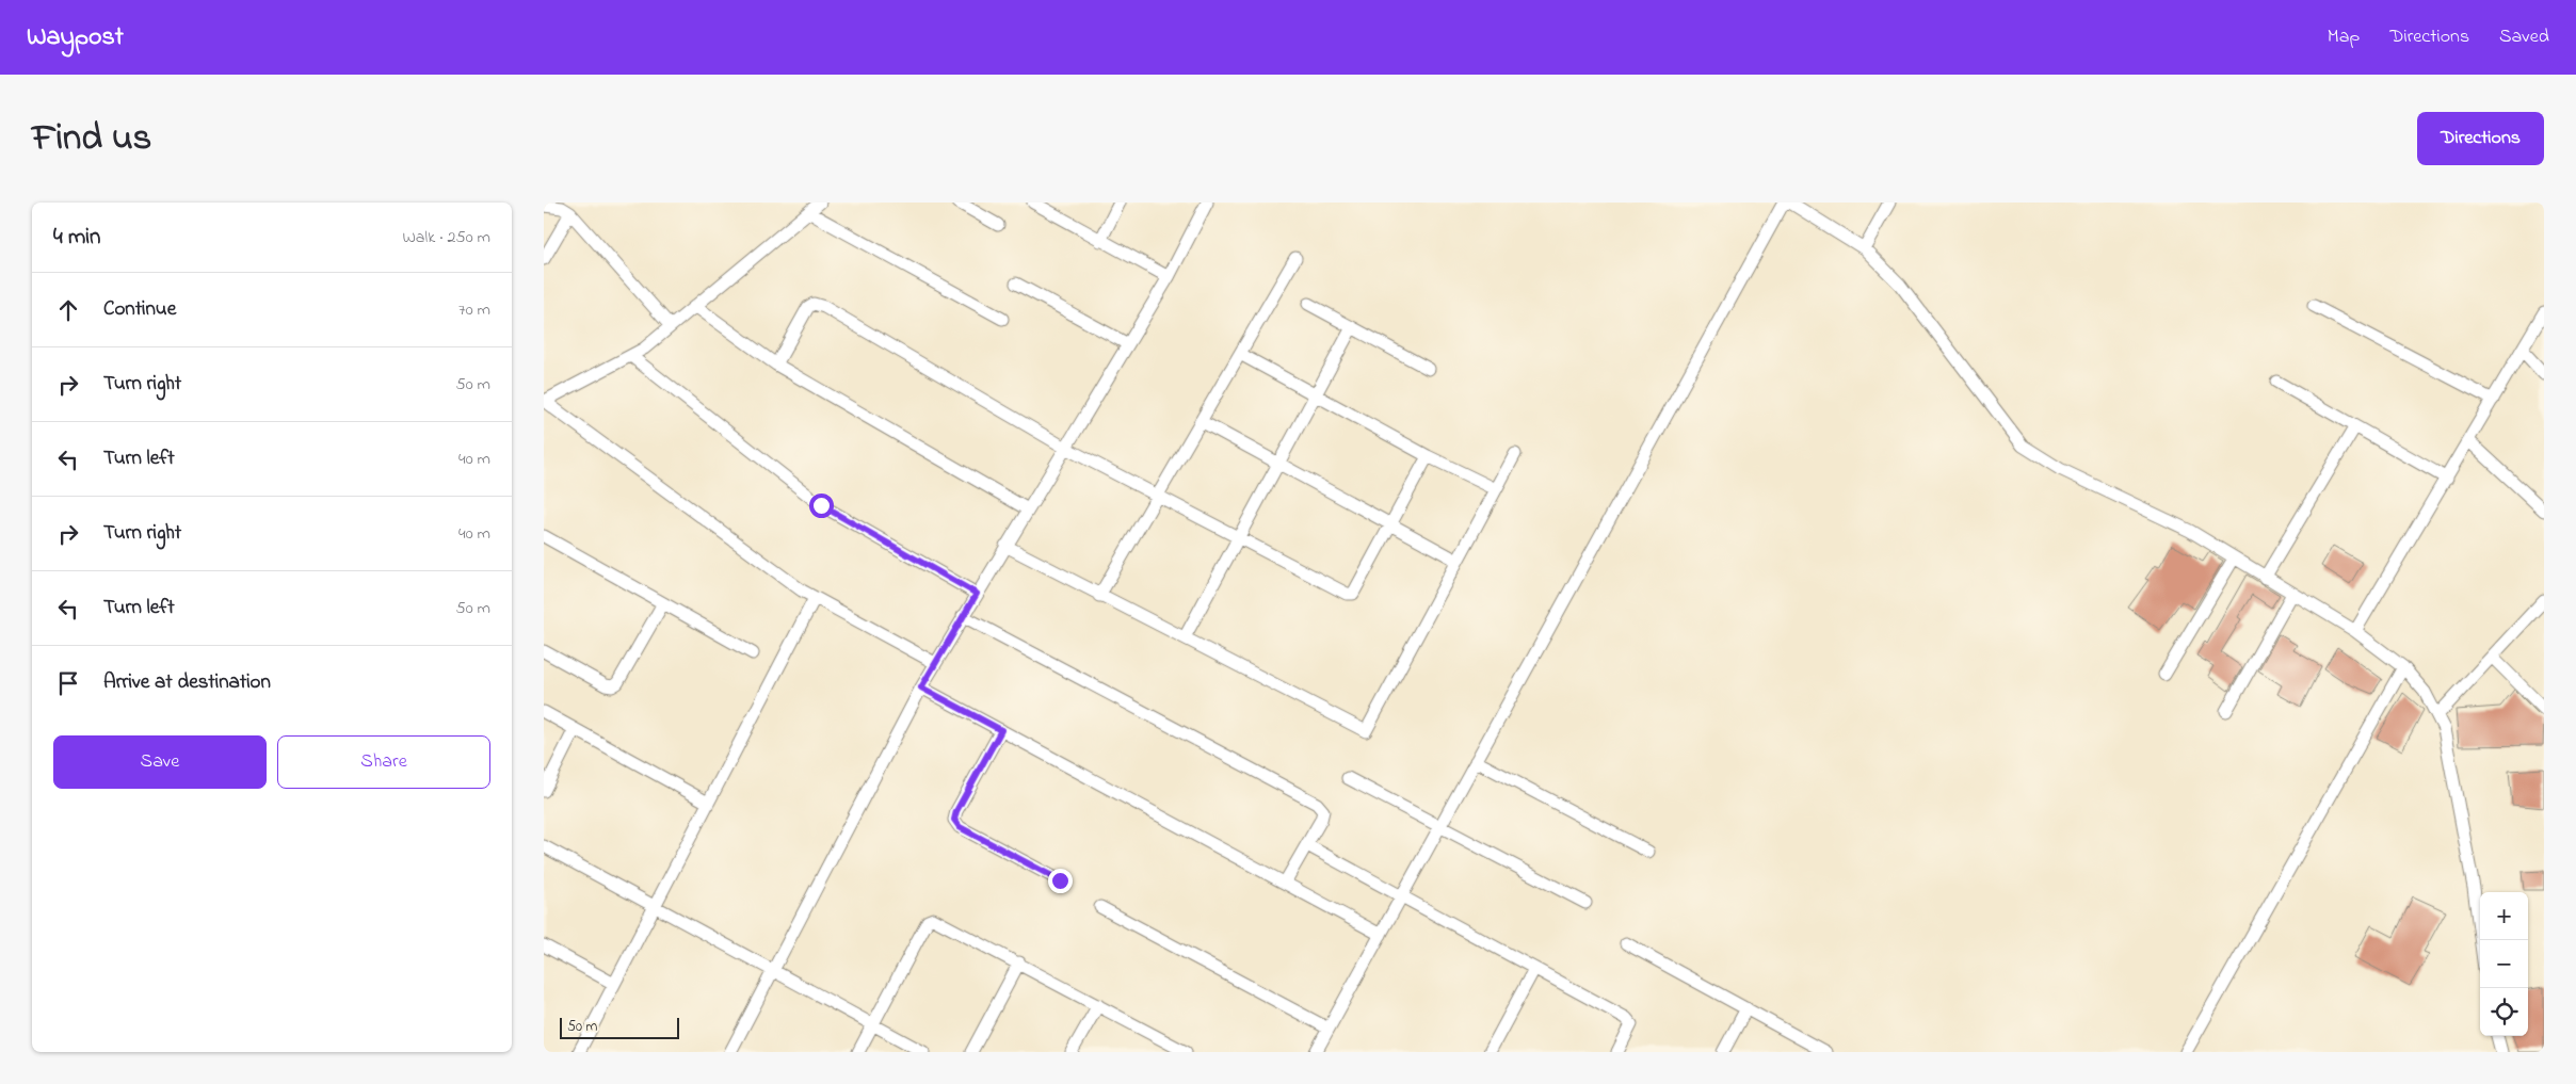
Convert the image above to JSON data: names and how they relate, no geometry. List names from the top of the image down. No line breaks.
{"scale_bar":"50 m","page":{"header":"Waypost","nav":["Map","Directions","Saved"],"title":"Find us","buttons":["Directions",["Save","Share"]],"heading":["4 min","Walk · 250 m"],"list":[["Continue","70 m"],["Turn right","50 m"],["Turn left","40 m"],["Turn right","40 m"],["Turn left","50 m"],"Arrive at destination"],"map_buttons":["+","−"],"scale":"50 m"}}
